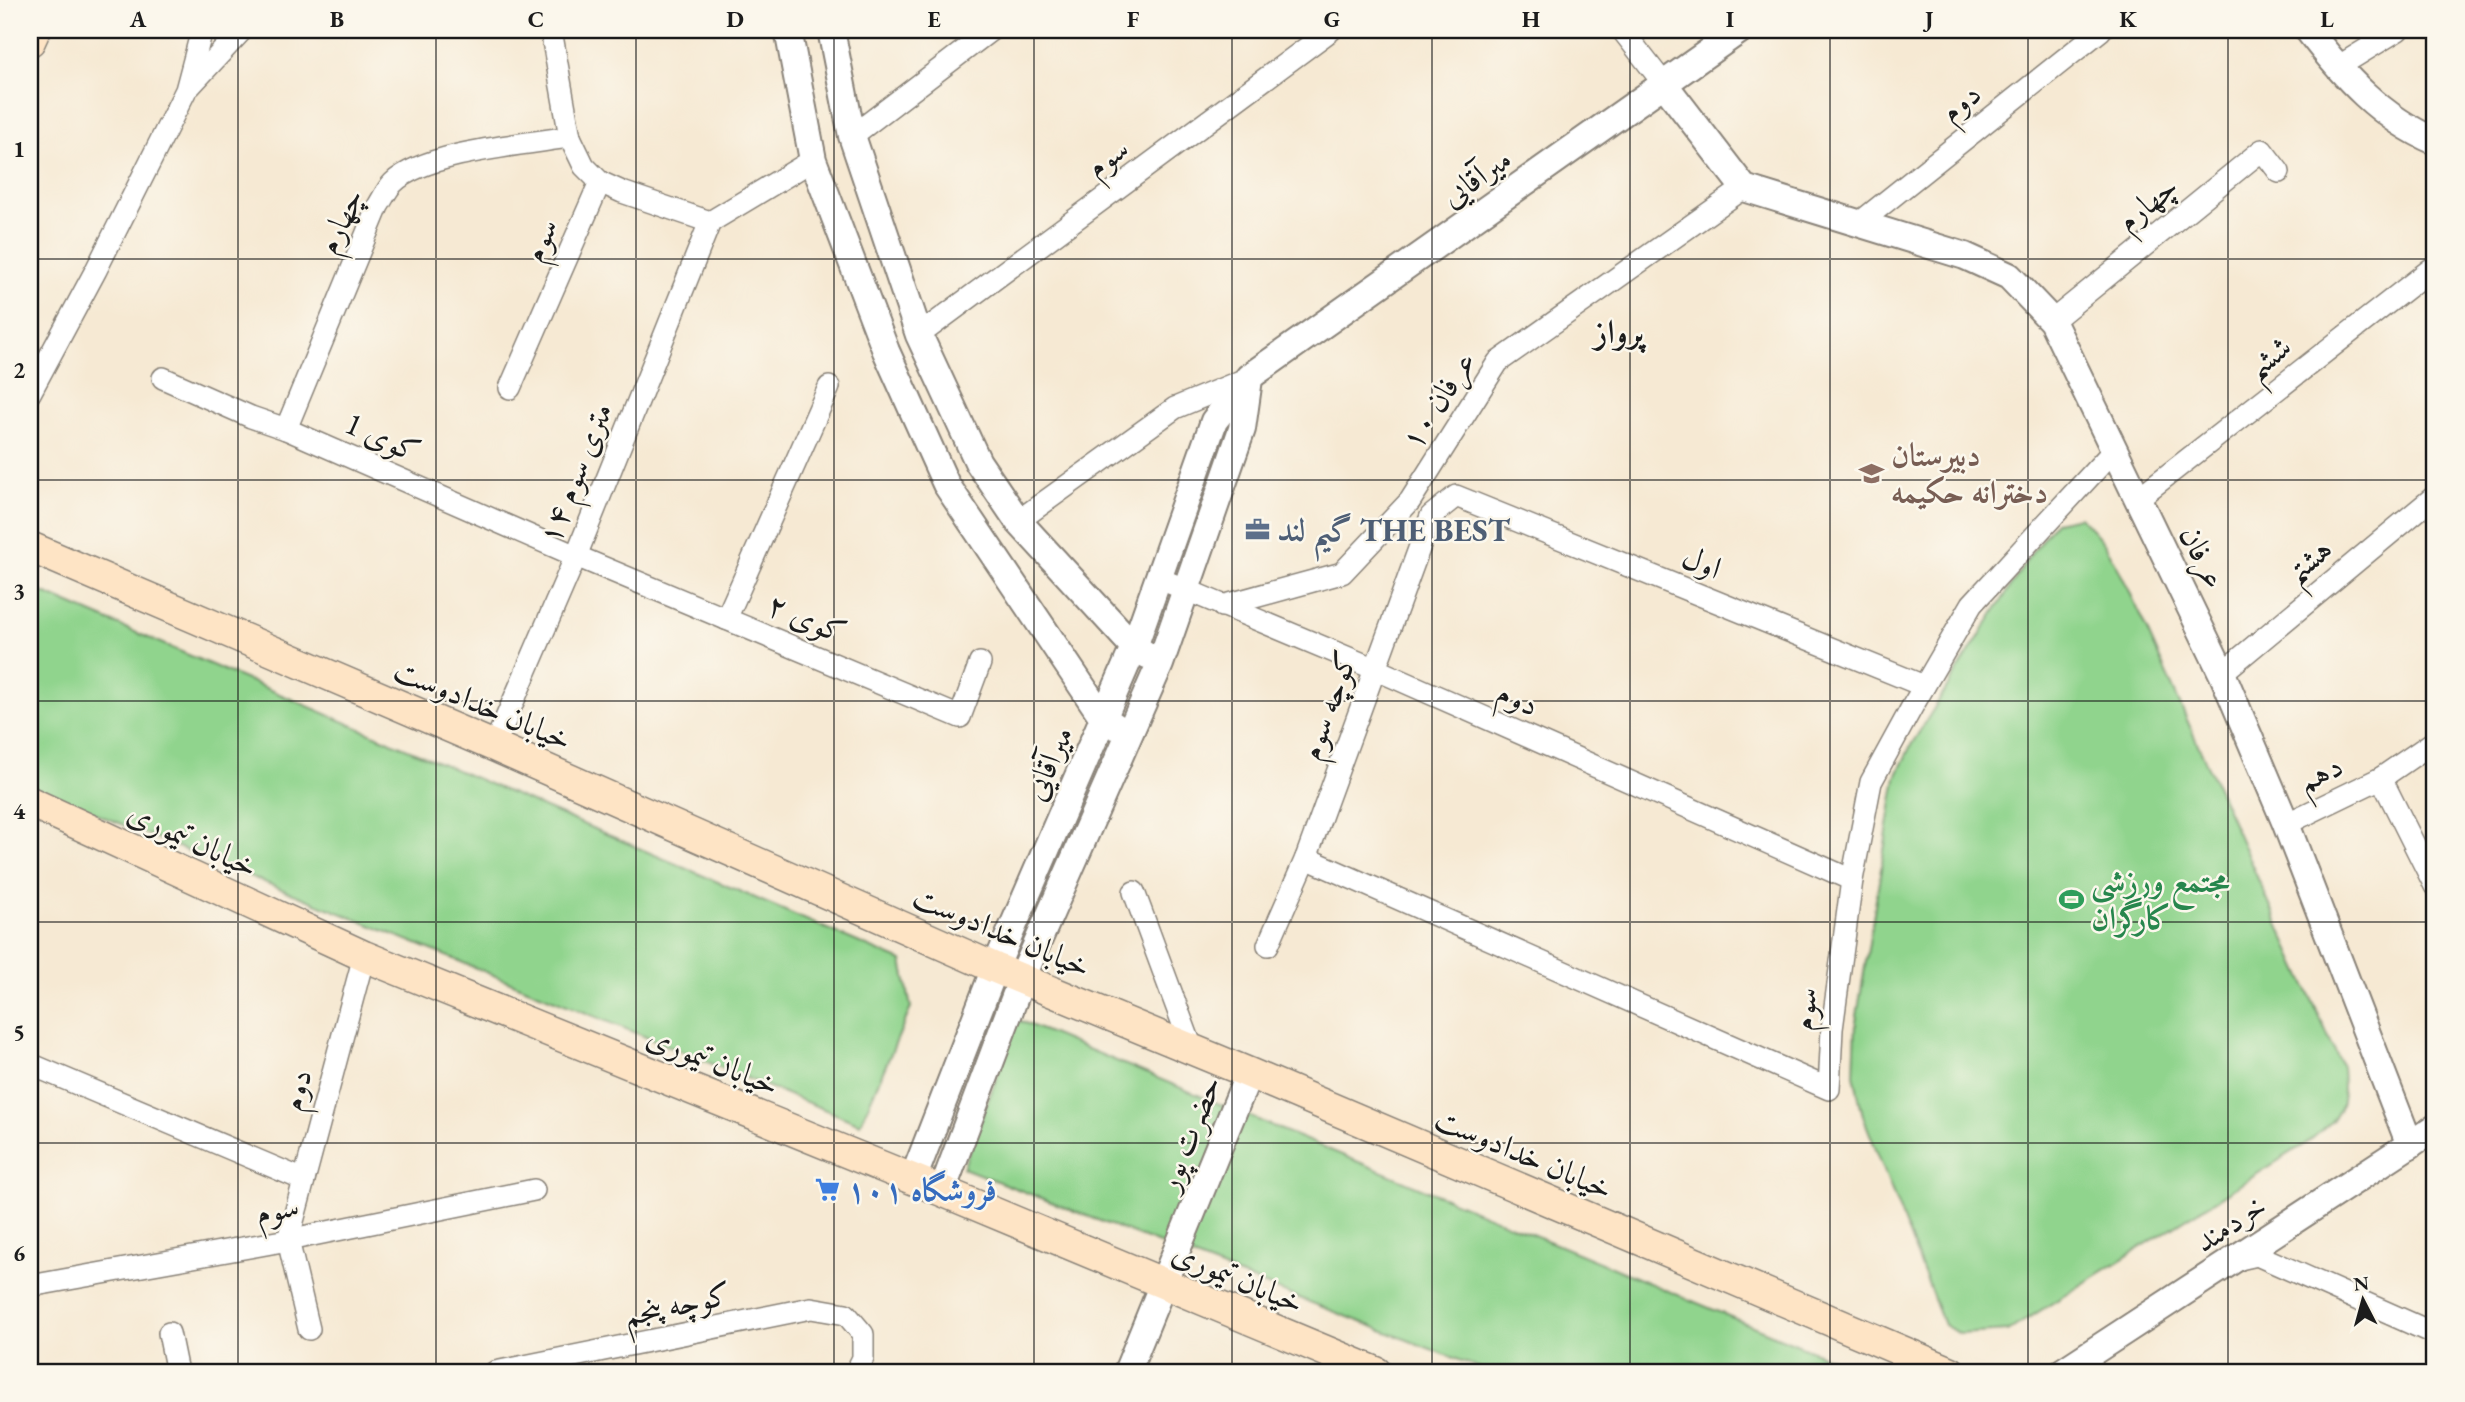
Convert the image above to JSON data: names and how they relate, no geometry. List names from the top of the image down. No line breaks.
{"streets":{"main road":["خیابان خدادوست","خیابان تیموری"],"street":["دوم","سوم","میرآقایی","چهارم","ششم","عرفان ۱۰","کوی 1","۱۴ متری سوم","عرفان","هشتم","اول","کوی ۲","کوچه سوم","دهم","حضرت پور","خردمند","کوچه پنجم"]},"crossings":[["دوم","سوم"],["دوم","میرآقایی"],["دوم","عرفان ۱۰"],["دوم","عرفان"],["دوم","کوچه سوم"],["دوم","خیابان تیموری"],["سوم","عرفان"],["سوم","اول"],["سوم","کوچه سوم"],["میرآقایی","خیابان خدادوست"],["میرآقایی","خیابان تیموری"],["چهارم","کوی 1"],["چهارم","عرفان"],["ششم","عرفان"],["عرفان ۱۰","عرفان"],["کوی 1","۱۴ متری سوم"],["کوی 1","کوی ۲"],["۱۴ متری سوم","کوی ۲"],["۱۴ متری سوم","خیابان خدادوست"],["عرفان","هشتم"],["عرفان","دهم"],["عرفان","خردمند"],["اول","کوچه سوم"],["خیابان خدادوست","حضرت پور"],["خیابان تیموری","حضرت پور"]],"districts":["پرواز"],"places":{"school or university":["دبیرستان دخترانه حکیمه"],"office":["گیم لند THE BEST"],"sports":["مجتمع ورزشی کارگران"],"supermarket":["فروشگاه ۱۰۱"]},"north":"top","grid":{"columns":["A","B","C","D","E","F","G","H","I","J","K","L"],"rows":["1","2","3","4","5","6"]}}
